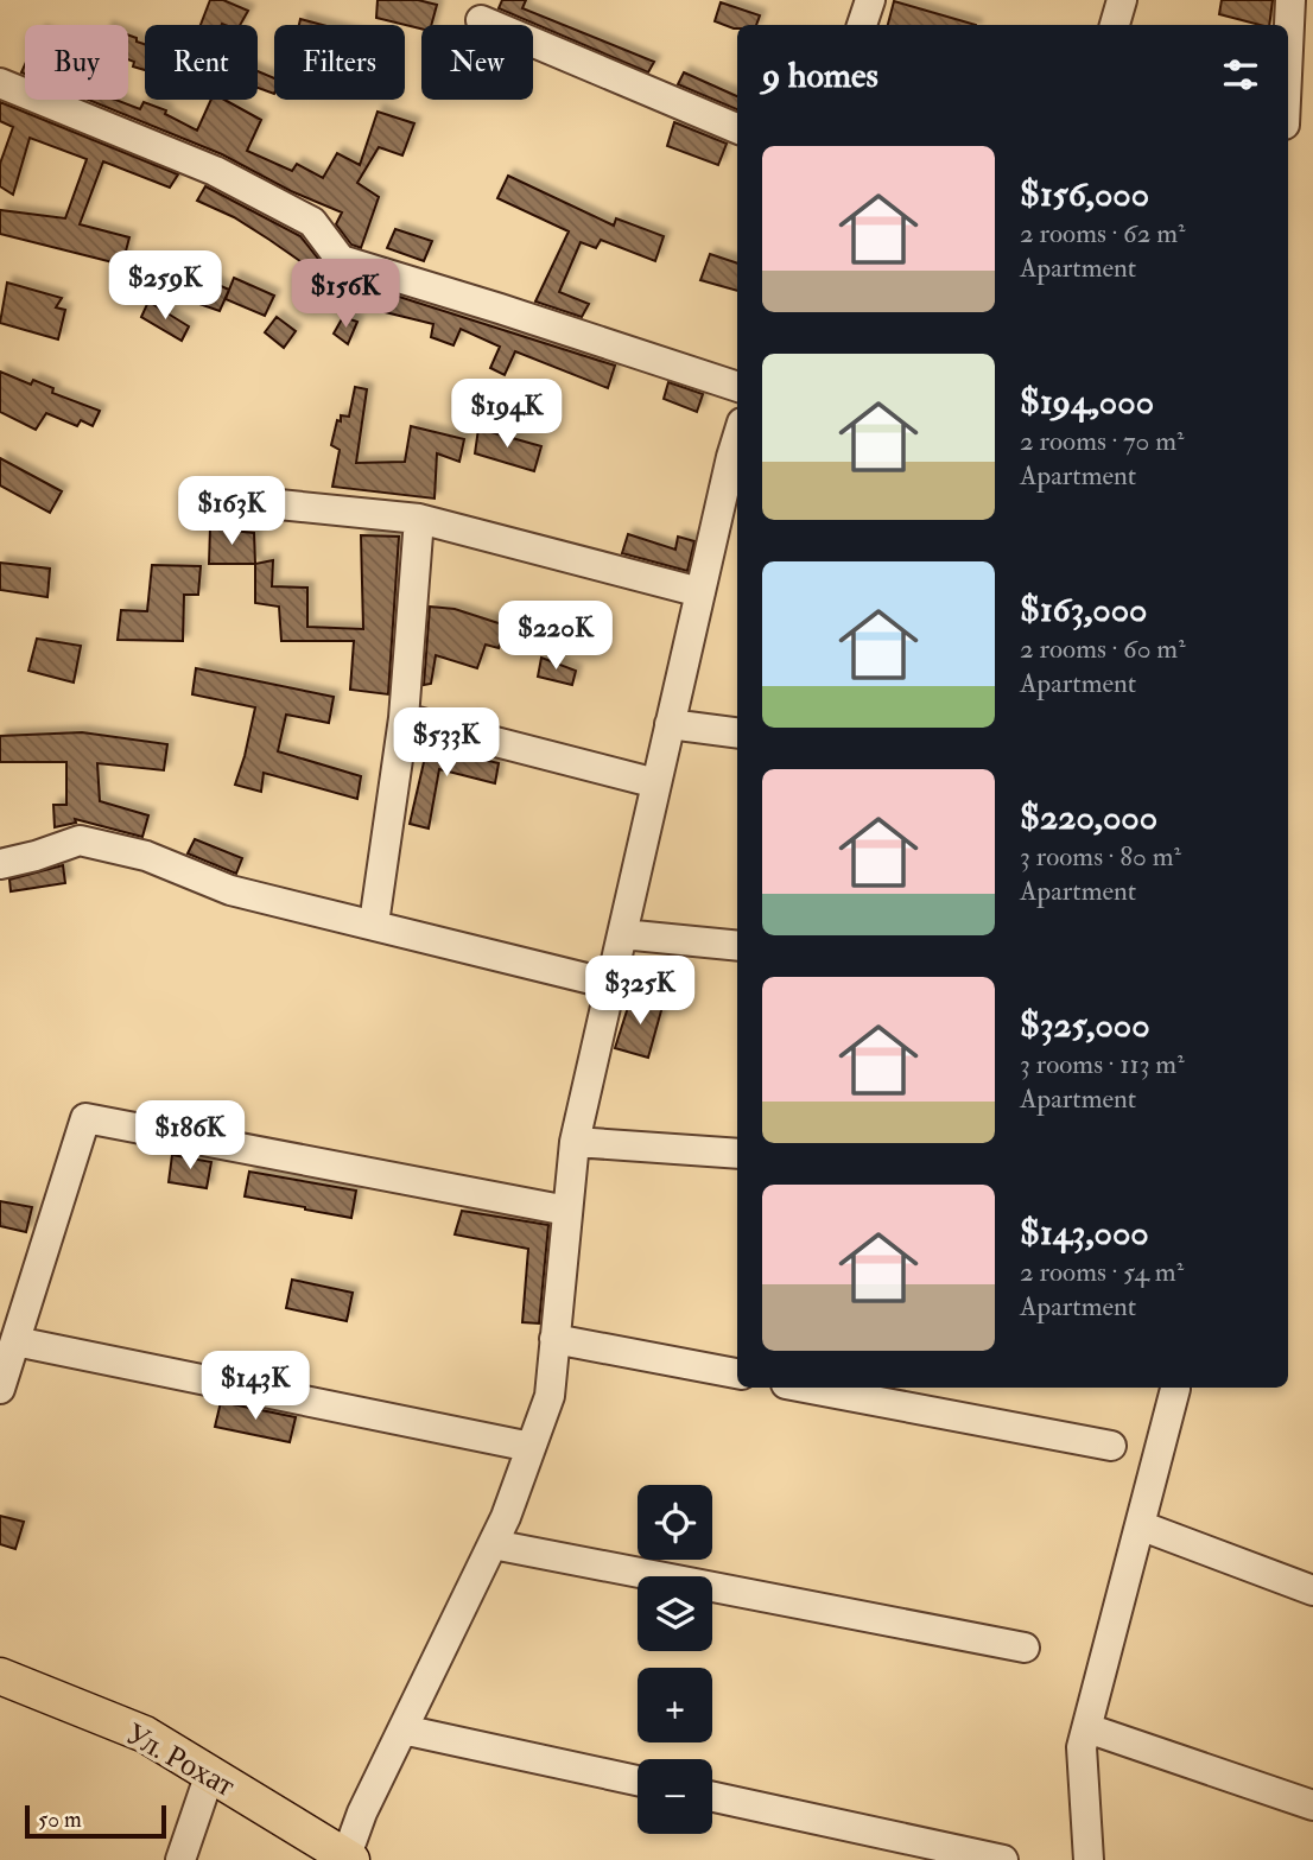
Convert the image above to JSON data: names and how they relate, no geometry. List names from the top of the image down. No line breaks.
{"streets":{"main road":["Ул. Рохат"]},"scale_bar":"50 m","page":{"chip":["Buy","Rent","Filters","New"],"heading":"9 homes","list":[{"name":"$156,000","note":"2 rooms · 62 m² · Apartment"},{"name":"$194,000","note":"2 rooms · 70 m² · Apartment"},{"name":"$163,000","note":"2 rooms · 60 m² · Apartment"},{"name":"$220,000","note":"3 rooms · 80 m² · Apartment"},{"name":"$325,000","note":"3 rooms · 113 m² · Apartment"},{"name":"$143,000","note":"2 rooms · 54 m² · Apartment"}],"price":["$259K","$156K","$194K","$163K","$220K","$533K","$325K","$186K","$143K"],"map_buttons":["+","−"],"scale":"50 m"}}
